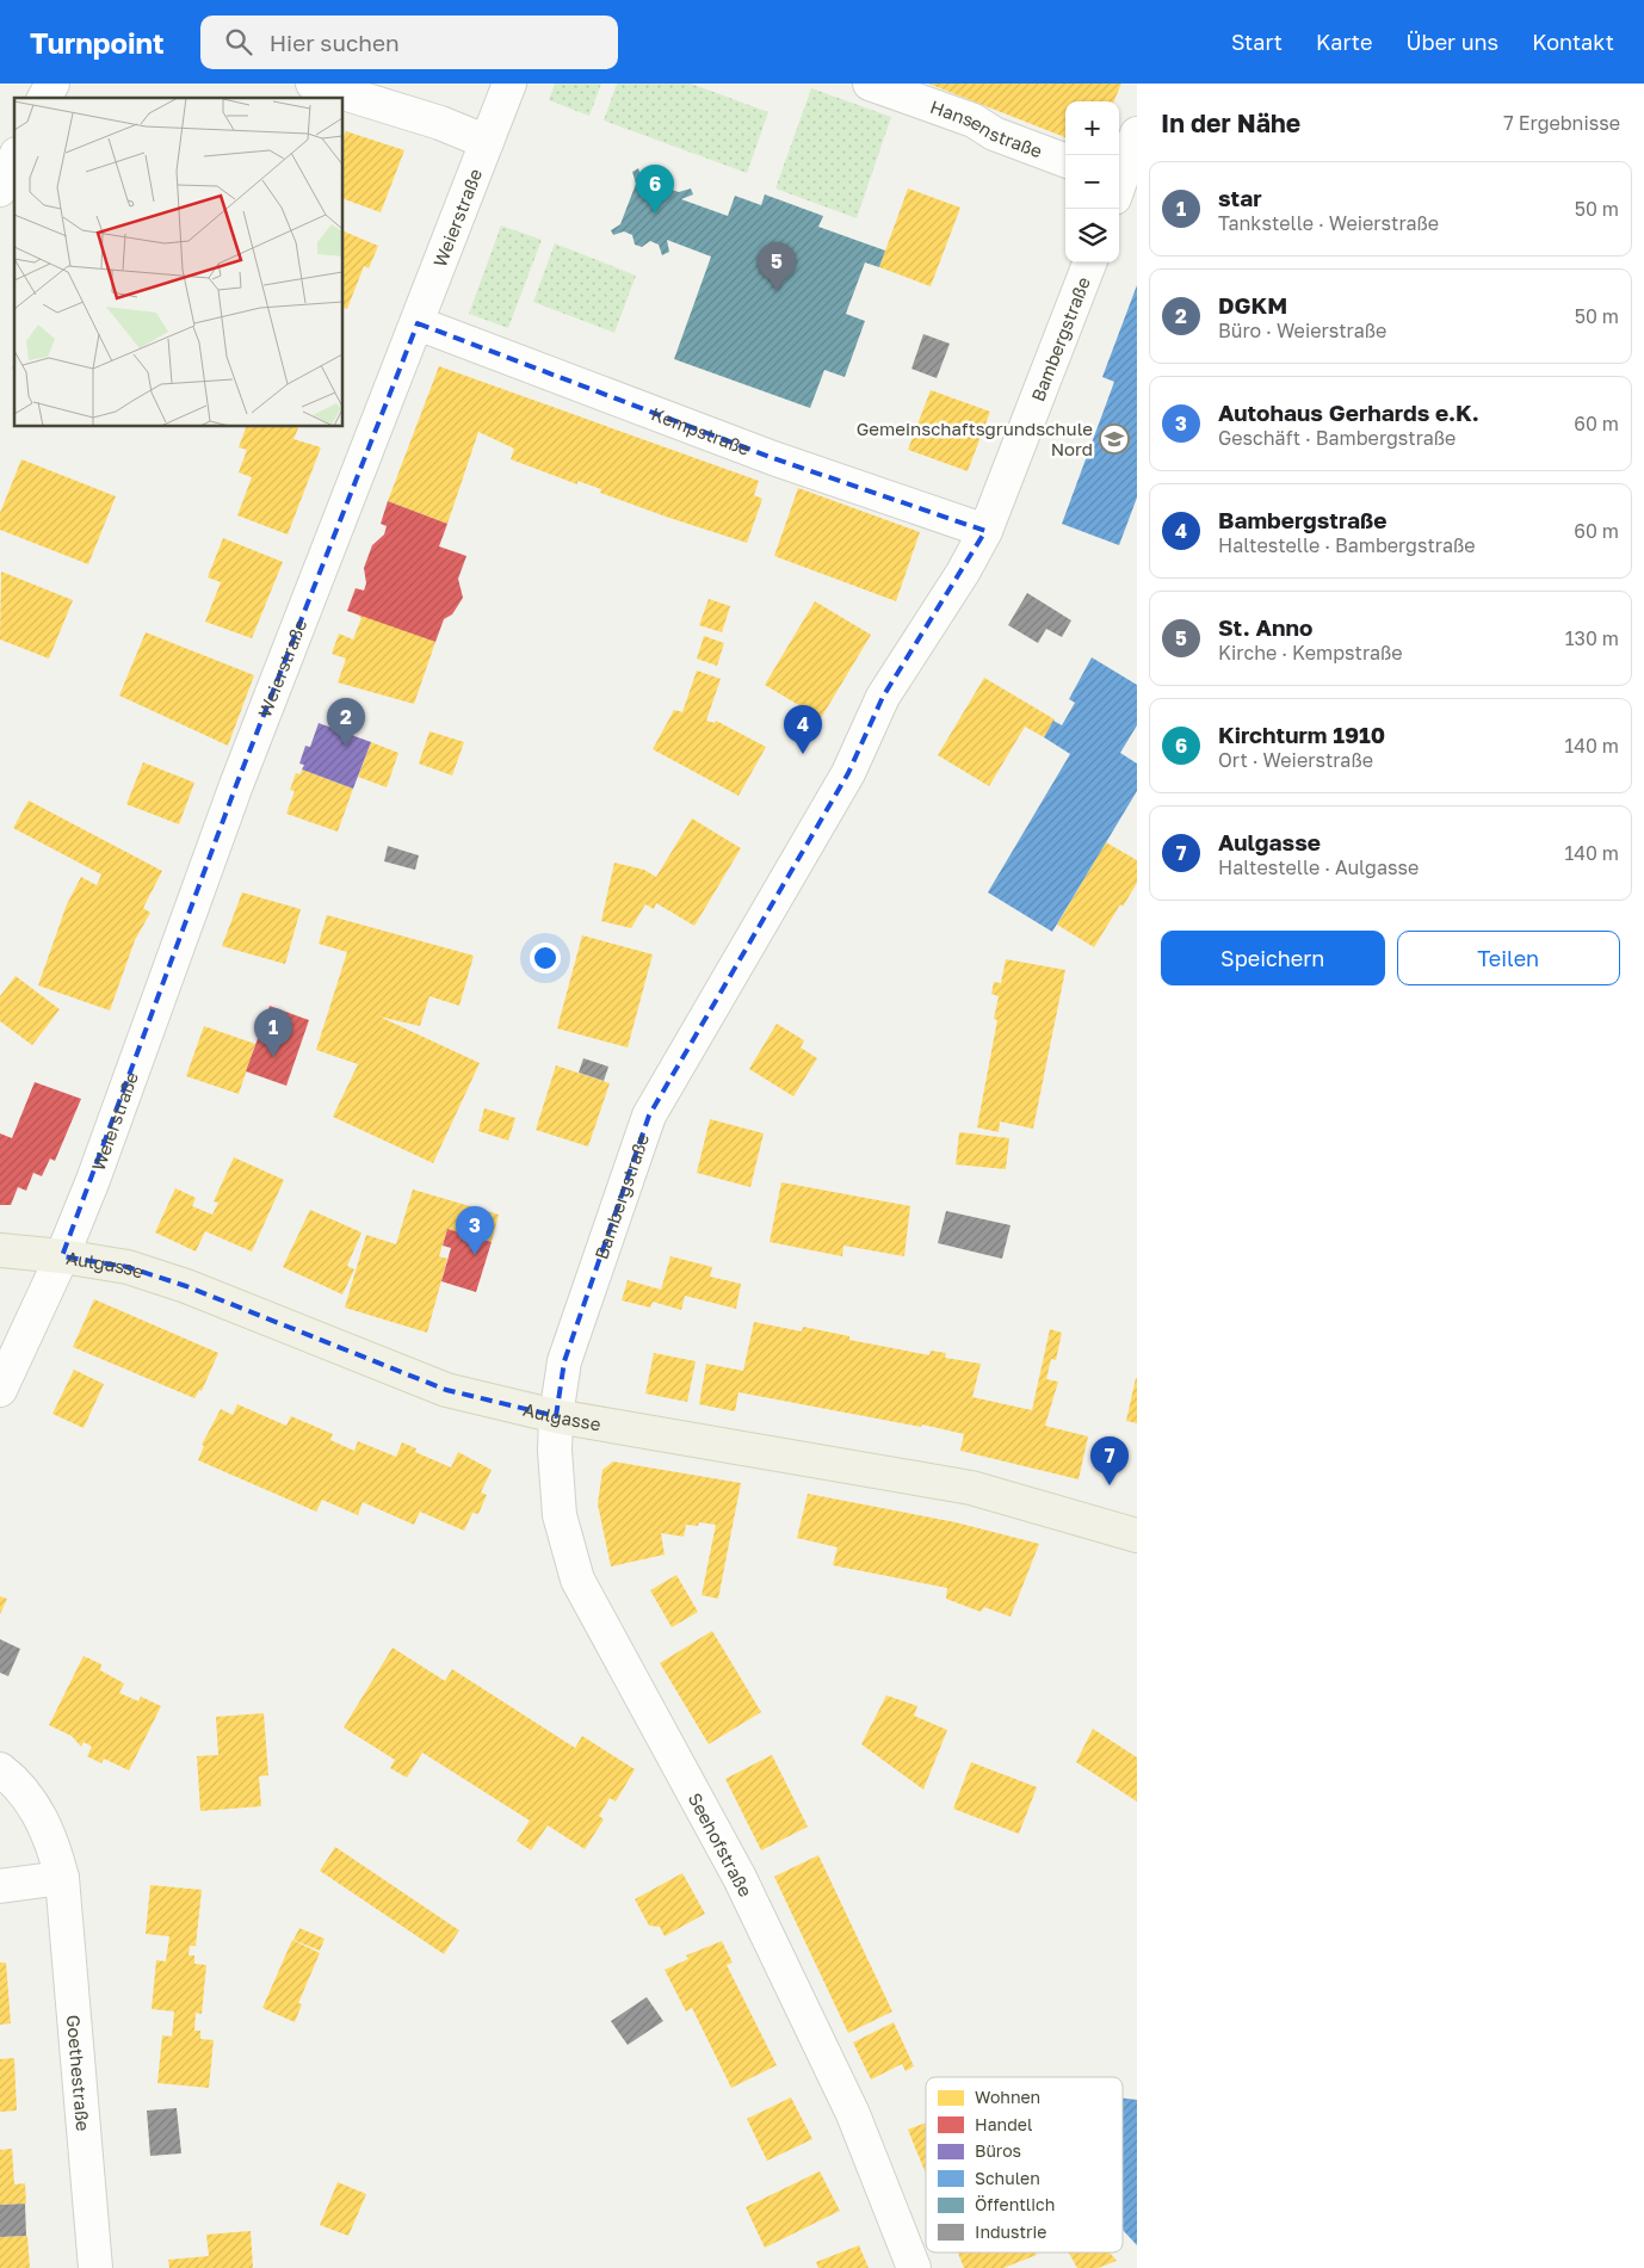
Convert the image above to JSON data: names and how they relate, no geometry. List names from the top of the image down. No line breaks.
{"streets":{"main road":["Aulgasse"],"street":["Hansenstraße","Weierstraße","Bambergstraße","Kempstraße","Seehofstraße","Goethestraße"]},"crossings":[["Weierstraße","Kempstraße"],["Weierstraße","Aulgasse"],["Bambergstraße","Kempstraße"],["Bambergstraße","Aulgasse"],["Bambergstraße","Seehofstraße"],["Aulgasse","Seehofstraße"]],"places":{"school or university":["Gemeinschaftsgrundschule Nord"]},"legend":["Wohnen","Handel","Büros","Schulen","Öffentlich","Industrie"],"page":{"header":"Turnpoint","search":"Hier suchen","nav":["Start","Karte","Über uns","Kontakt"],"heading":["In der Nähe","7 Ergebnisse"],"map_buttons":["+","−"],"list":[{"mark":"1","name":"star","note":"Tankstelle · Weierstraße","value":"50 m"},{"mark":"2","name":"DGKM","note":"Büro · Weierstraße","value":"50 m"},{"mark":"3","name":"Autohaus Gerhards e.K.","note":"Geschäft · Bambergstraße","value":"60 m"},{"mark":"4","name":"Bambergstraße","note":"Haltestelle · Bambergstraße","value":"60 m"},{"mark":"5","name":"St. Anno","note":"Kirche · Kempstraße","value":"130 m"},{"mark":"6","name":"Kirchturm 1910","note":"Ort · Weierstraße","value":"140 m"},{"mark":"7","name":"Aulgasse","note":"Haltestelle · Aulgasse","value":"140 m"}],"pins":["6","5","2","4","1","3","7"],"buttons":["Speichern","Teilen"]}}
